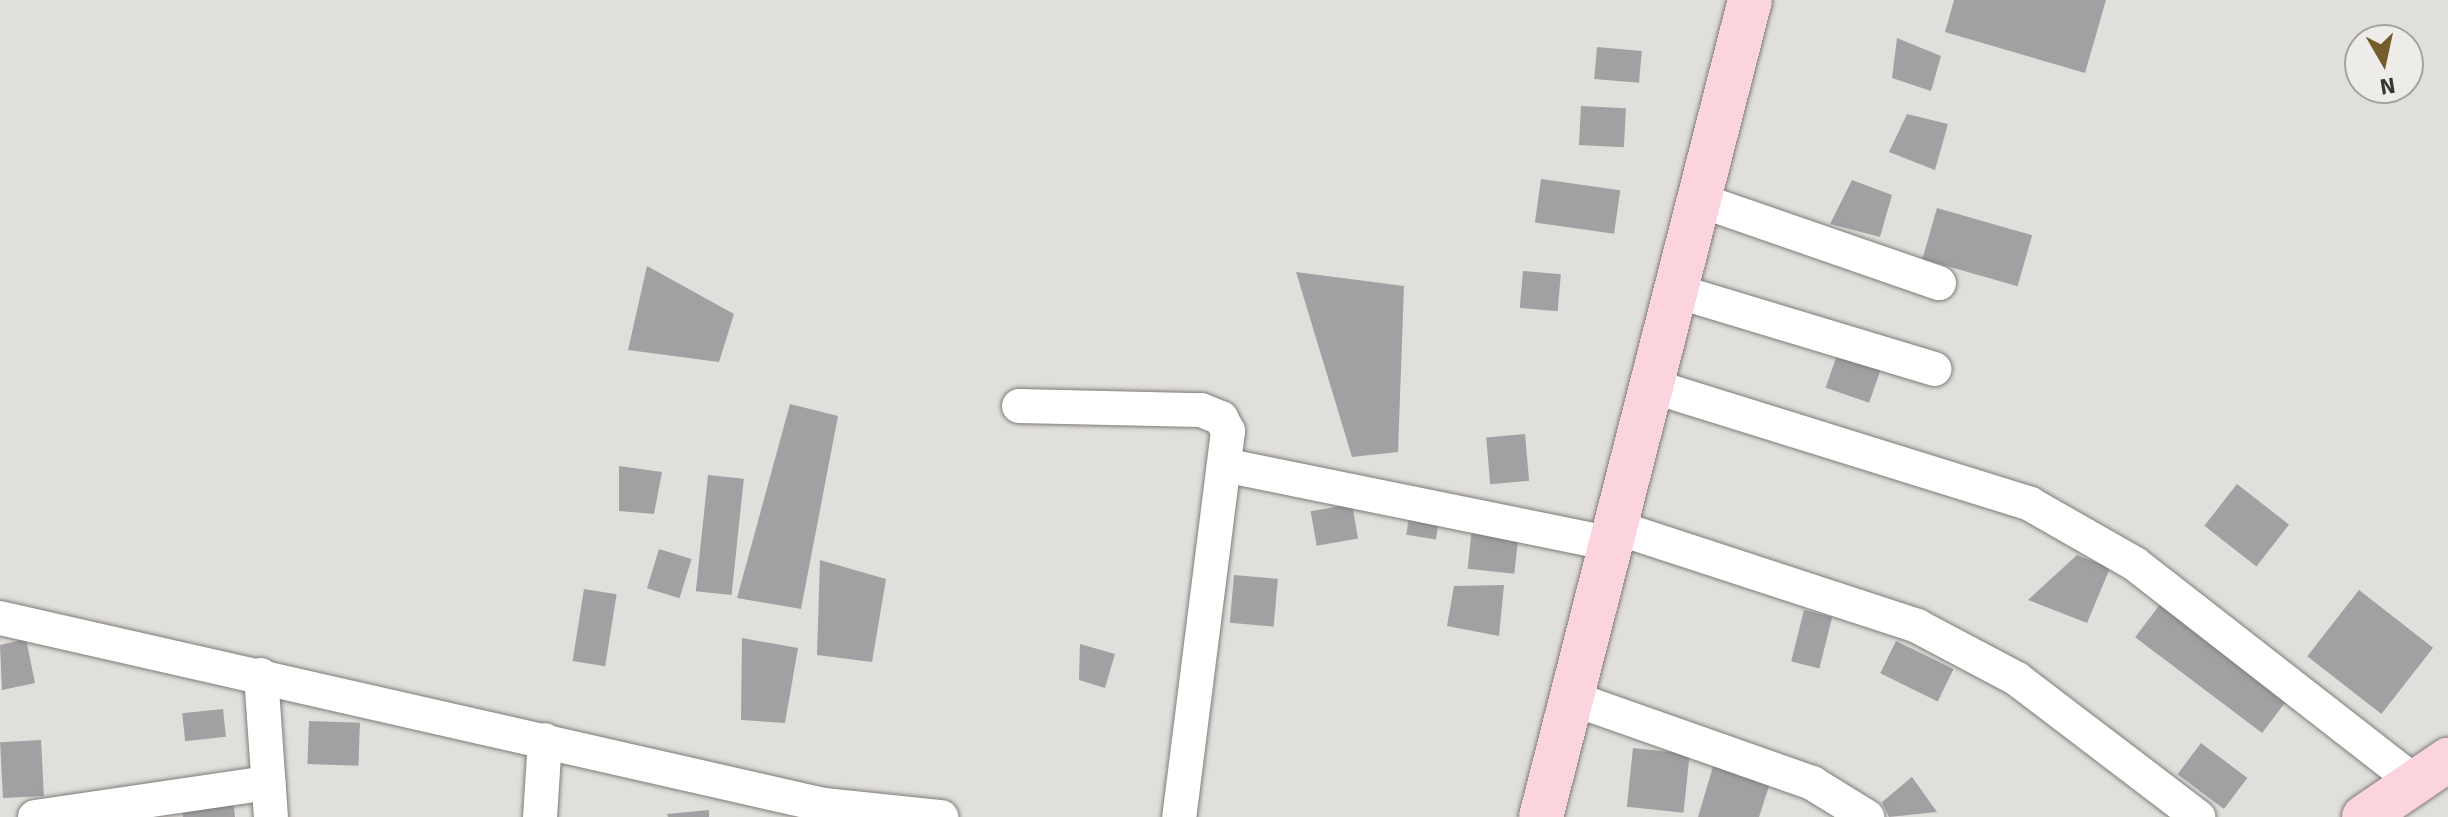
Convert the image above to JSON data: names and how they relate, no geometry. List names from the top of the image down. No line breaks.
{"north":"bottom"}
